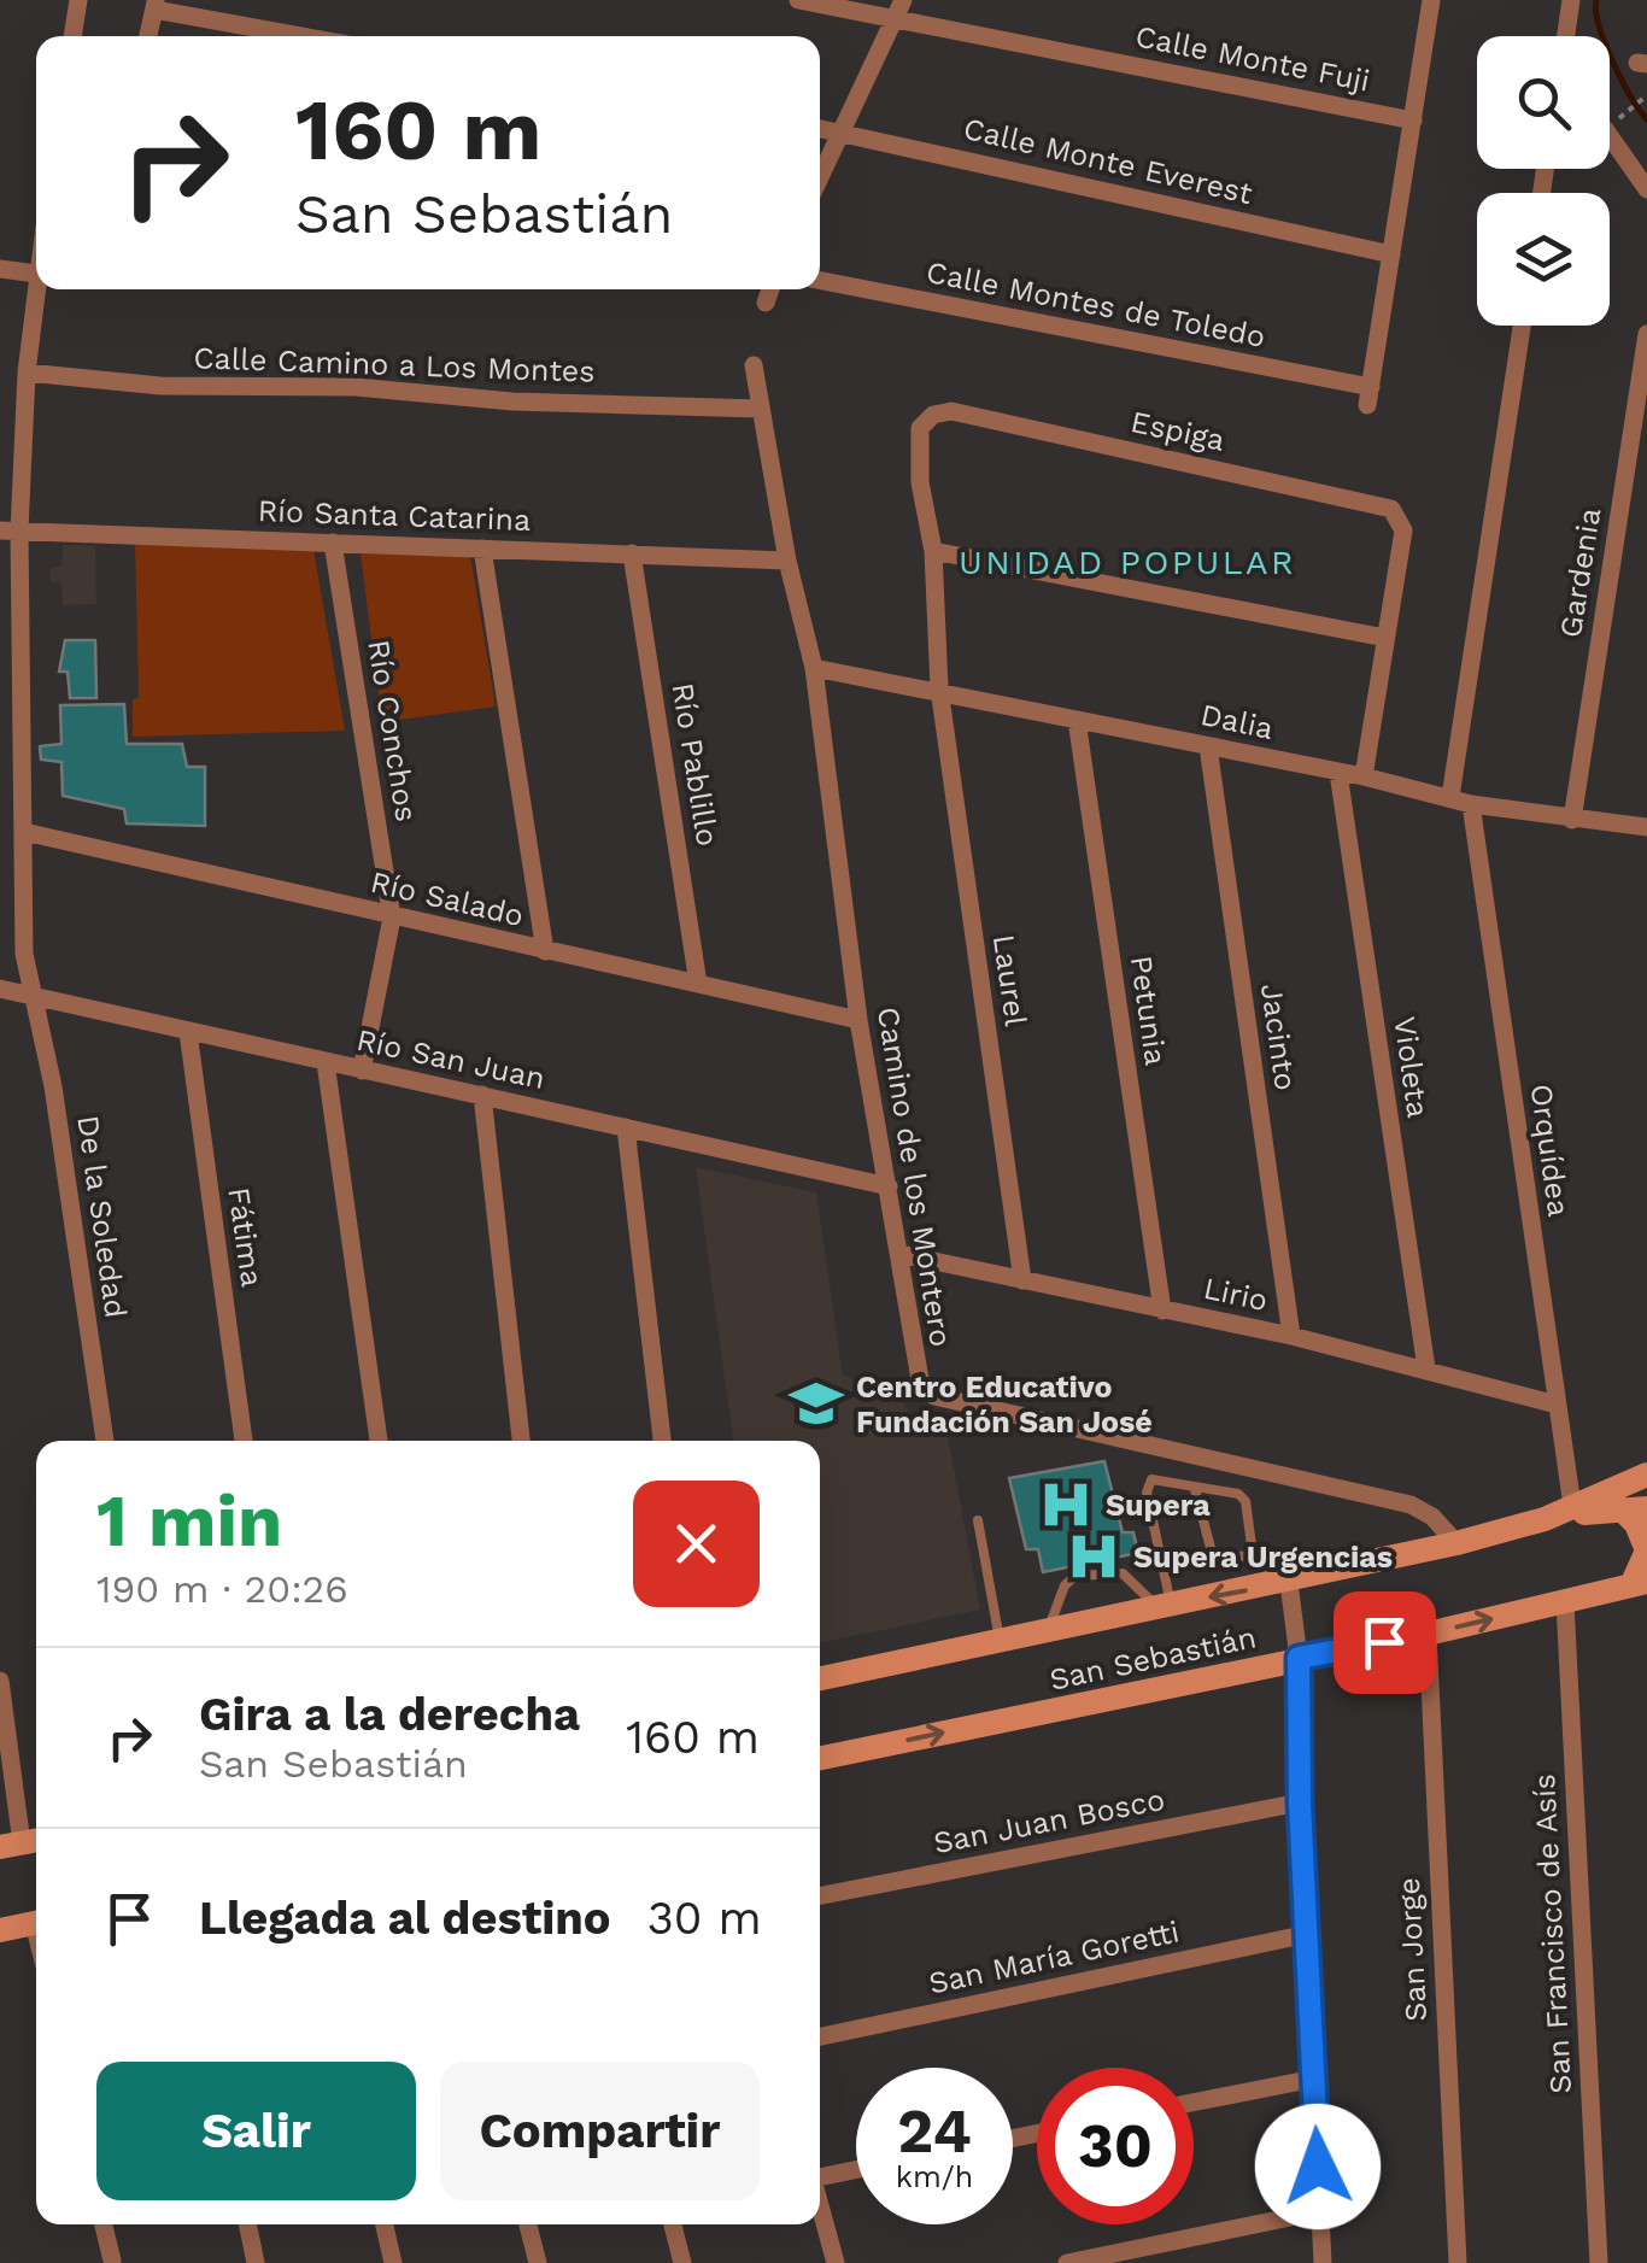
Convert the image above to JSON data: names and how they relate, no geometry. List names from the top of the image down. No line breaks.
{"streets":{"main road":["San Sebastián"],"street":["Calle Monte Fuji","Calle Monte Everest","Calle Montes de Toledo","Calle Camino a Los Montes","Espiga","Río Santa Catarina","Gardenia","Dalia","Río Conchos","Río Pablillo","Río Salado","Laurel","Petunia","Jacinto","Río San Juan","Violeta","Orquídea","Camino de los Montero","De la Soledad","Fátima","Lirio","San Juan Bosco","San Francisco de Asís","San Jorge","San María Goretti"]},"crossings":[["Calle Monte Everest","Calle Montes de Toledo"],["Calle Camino a Los Montes","Camino de los Montero"],["Calle Camino a Los Montes","De la Soledad"],["Espiga","Laurel"],["Río Santa Catarina","Río Conchos"],["Río Santa Catarina","Río Pablillo"],["Río Santa Catarina","Camino de los Montero"],["Río Santa Catarina","De la Soledad"],["Gardenia","Dalia"],["Dalia","Laurel"],["Dalia","Petunia"],["Dalia","Jacinto"],["Dalia","Violeta"],["Dalia","Orquídea"],["Dalia","Camino de los Montero"],["Río Conchos","Río Salado"],["Río Conchos","Río San Juan"],["Río Pablillo","Río Salado"],["Río Salado","Camino de los Montero"],["Río Salado","De la Soledad"],["Laurel","Lirio"],["Petunia","Lirio"],["Jacinto","Lirio"],["Río San Juan","Camino de los Montero"],["Río San Juan","De la Soledad"],["Río San Juan","Fátima"],["Violeta","Lirio"],["Orquídea","Lirio"],["Orquídea","San Sebastián"],["Camino de los Montero","Lirio"],["Camino de los Montero","San Sebastián"],["San Sebastián","San Francisco de Asís"],["San Sebastián","San Jorge"]],"districts":["UNIDAD POPULAR"],"places":{"school or university":["Centro Educativo Fundación San José"],"hospital":["Supera","Supera Urgencias"]},"page":{"turn":["160 m","San Sebastián"],"heading":["1 min","190 m · 20:26"],"list":[{"name":"Gira a la derecha","note":"San Sebastián","value":"160 m"},{"name":"Llegada al destino","value":"30 m"}],"buttons":["Salir","Compartir"],"speed":"24 km/h","limit":"30"}}
